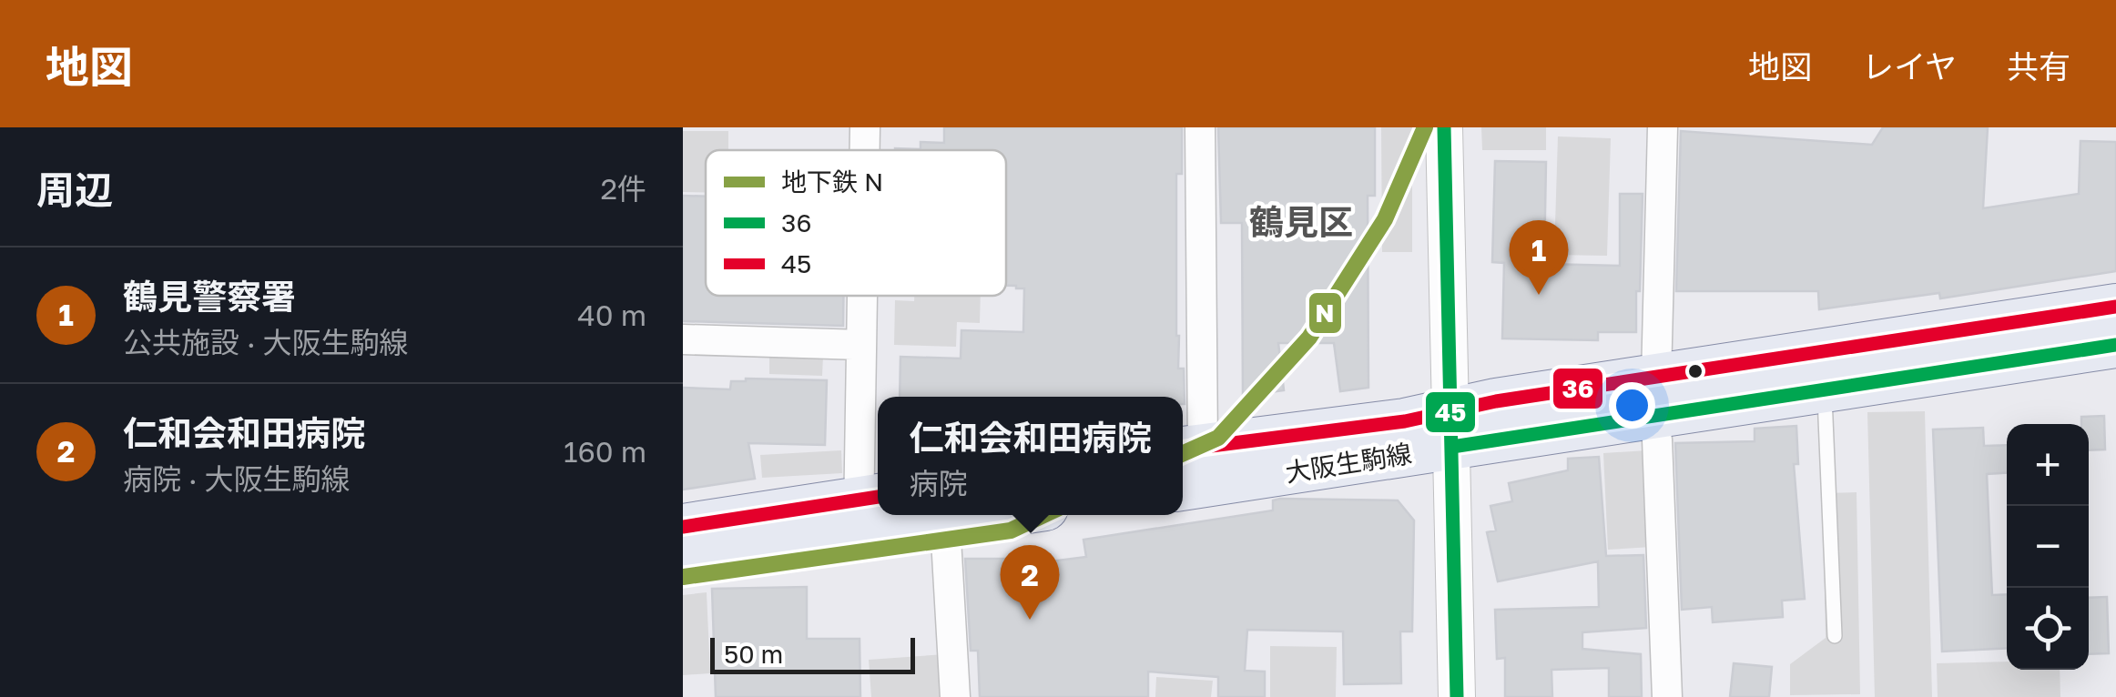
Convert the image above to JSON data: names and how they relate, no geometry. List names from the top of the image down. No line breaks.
{"streets":{"main road":["大阪生駒線"]},"districts":["鶴見区"],"lines":["metro line N","transit line 45","transit line 36"],"legend":["地下鉄 N","36","45"],"scale_bar":"50 m","page":{"header":"地図","nav":["地図","レイヤ","共有"],"heading":["周辺","2件"],"pins":["1","2"],"list":[{"mark":"1","name":"鶴見警察署","note":"公共施設 · 大阪生駒線","value":"40 m"},{"mark":"2","name":"仁和会和田病院","note":"病院 · 大阪生駒線","value":"160 m"}],"popup":["仁和会和田病院","病院"],"map_buttons":["+","−"],"scale":"50 m"}}
